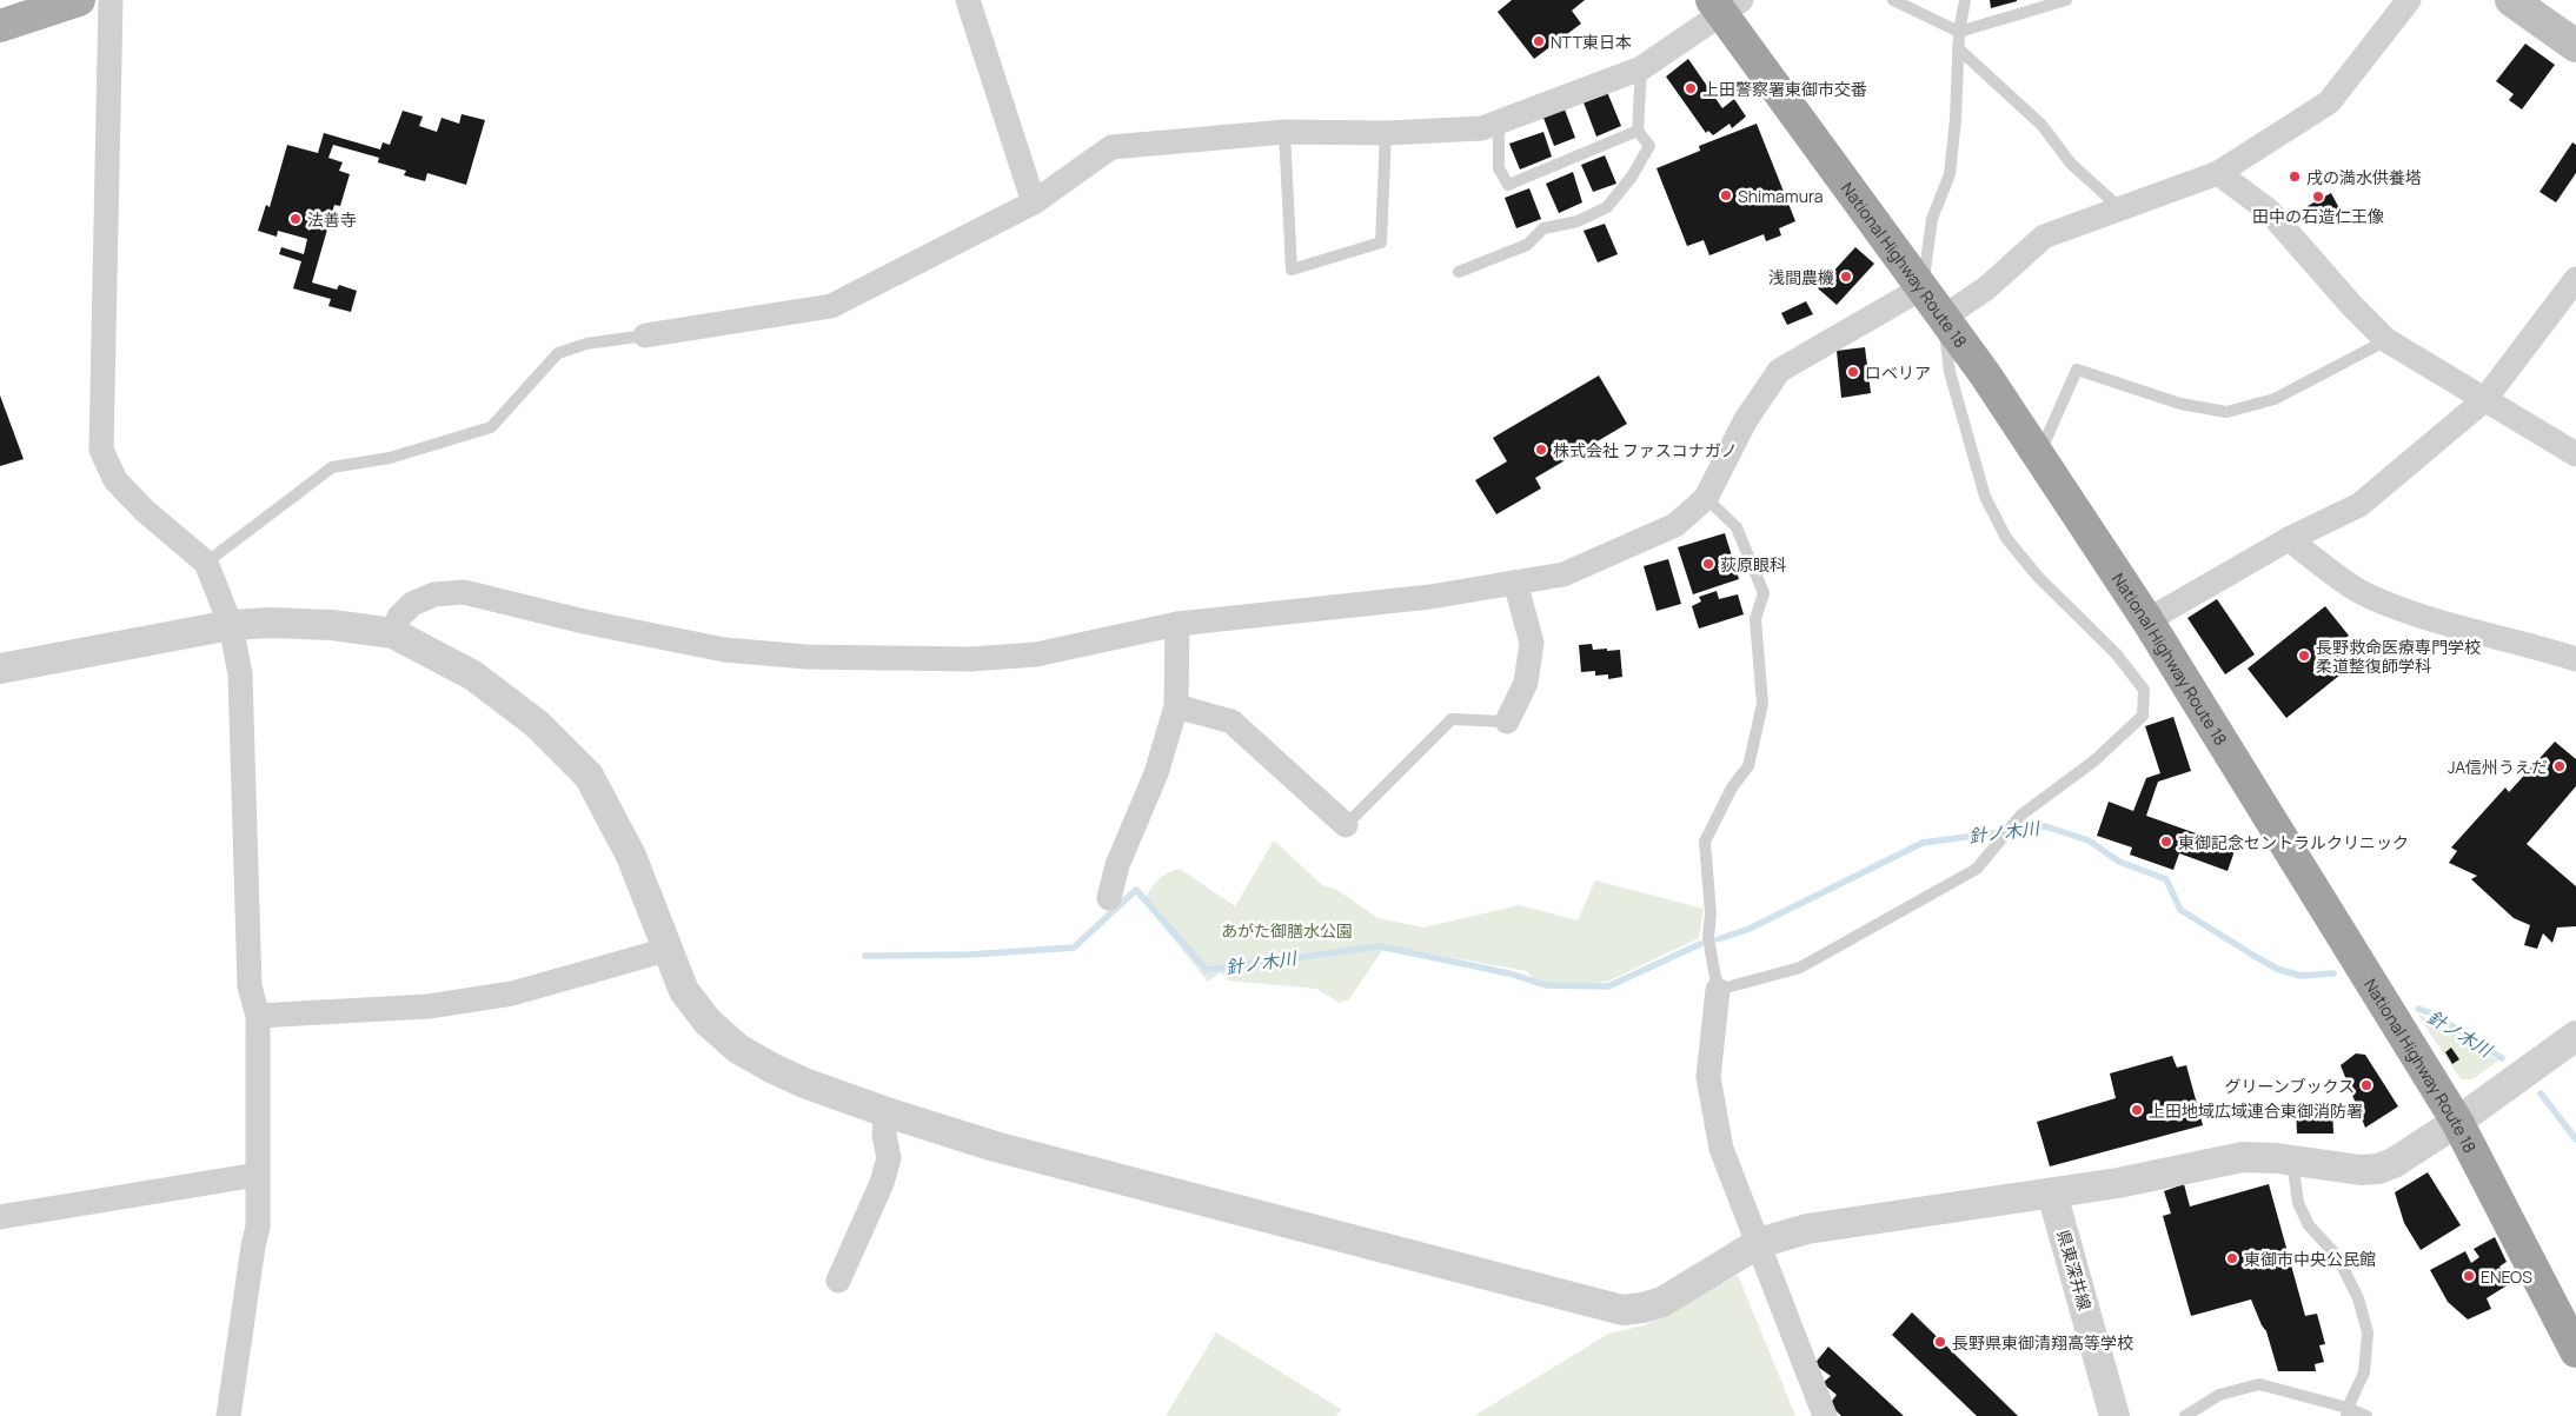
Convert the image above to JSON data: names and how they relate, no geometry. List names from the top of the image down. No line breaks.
{"streets":{"highway":["National Highway Route 18"],"street":["県東深井線"]},"water":["針ノ木川"],"parks":["あがた御膳水公園"],"places":["NTT東日本","上田警察署東御市交番","戌の満水供養塔","Shimamura","田中の石造仁王像","法善寺","浅間農機","ロベリア","株式会社 ファスコナガノ","荻原眼科","長野救命医療専門学校 柔道整復師学科","JA信州うえだ","東御記念セントラルクリニック","グリーンブックス","上田地域広域連合東御消防署","東御市中央公民館","ENEOS","長野県東御清翔高等学校"]}
